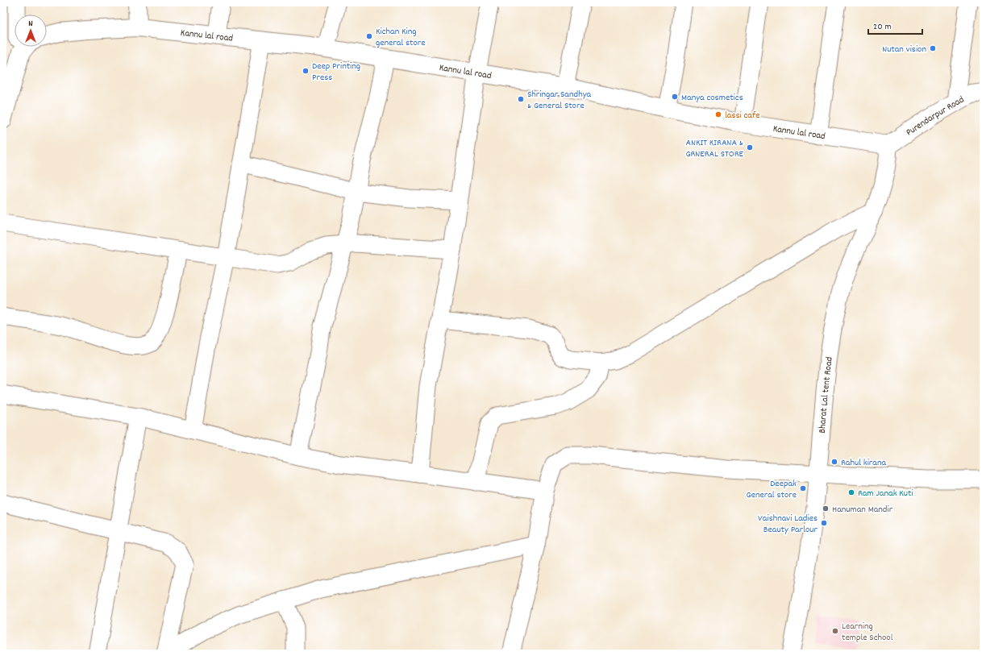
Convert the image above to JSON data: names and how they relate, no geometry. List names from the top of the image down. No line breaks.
{"streets":{"street":["Kannu lal road","Purendarpur Road","Bharat Lal tent Road"]},"crossings":[["Kannu lal road","Purendarpur Road"],["Kannu lal road","Bharat Lal tent Road"],["Purendarpur Road","Bharat Lal tent Road"]],"places":["Kichan King general store","Nutan vision","Deep Printing Press","Manya cosmetics","Shringar Sandhya & General Store","lassi cafe","ANKIT KIRANA & GRNERAL STORE","Rahul kirana","Deepak General store","Ram Janak Kuti","Hanuman Mandir","Vaishnavi Ladies Beauty Parlour","Learning temple School"],"scale_bar":"20 m","north":"top"}
